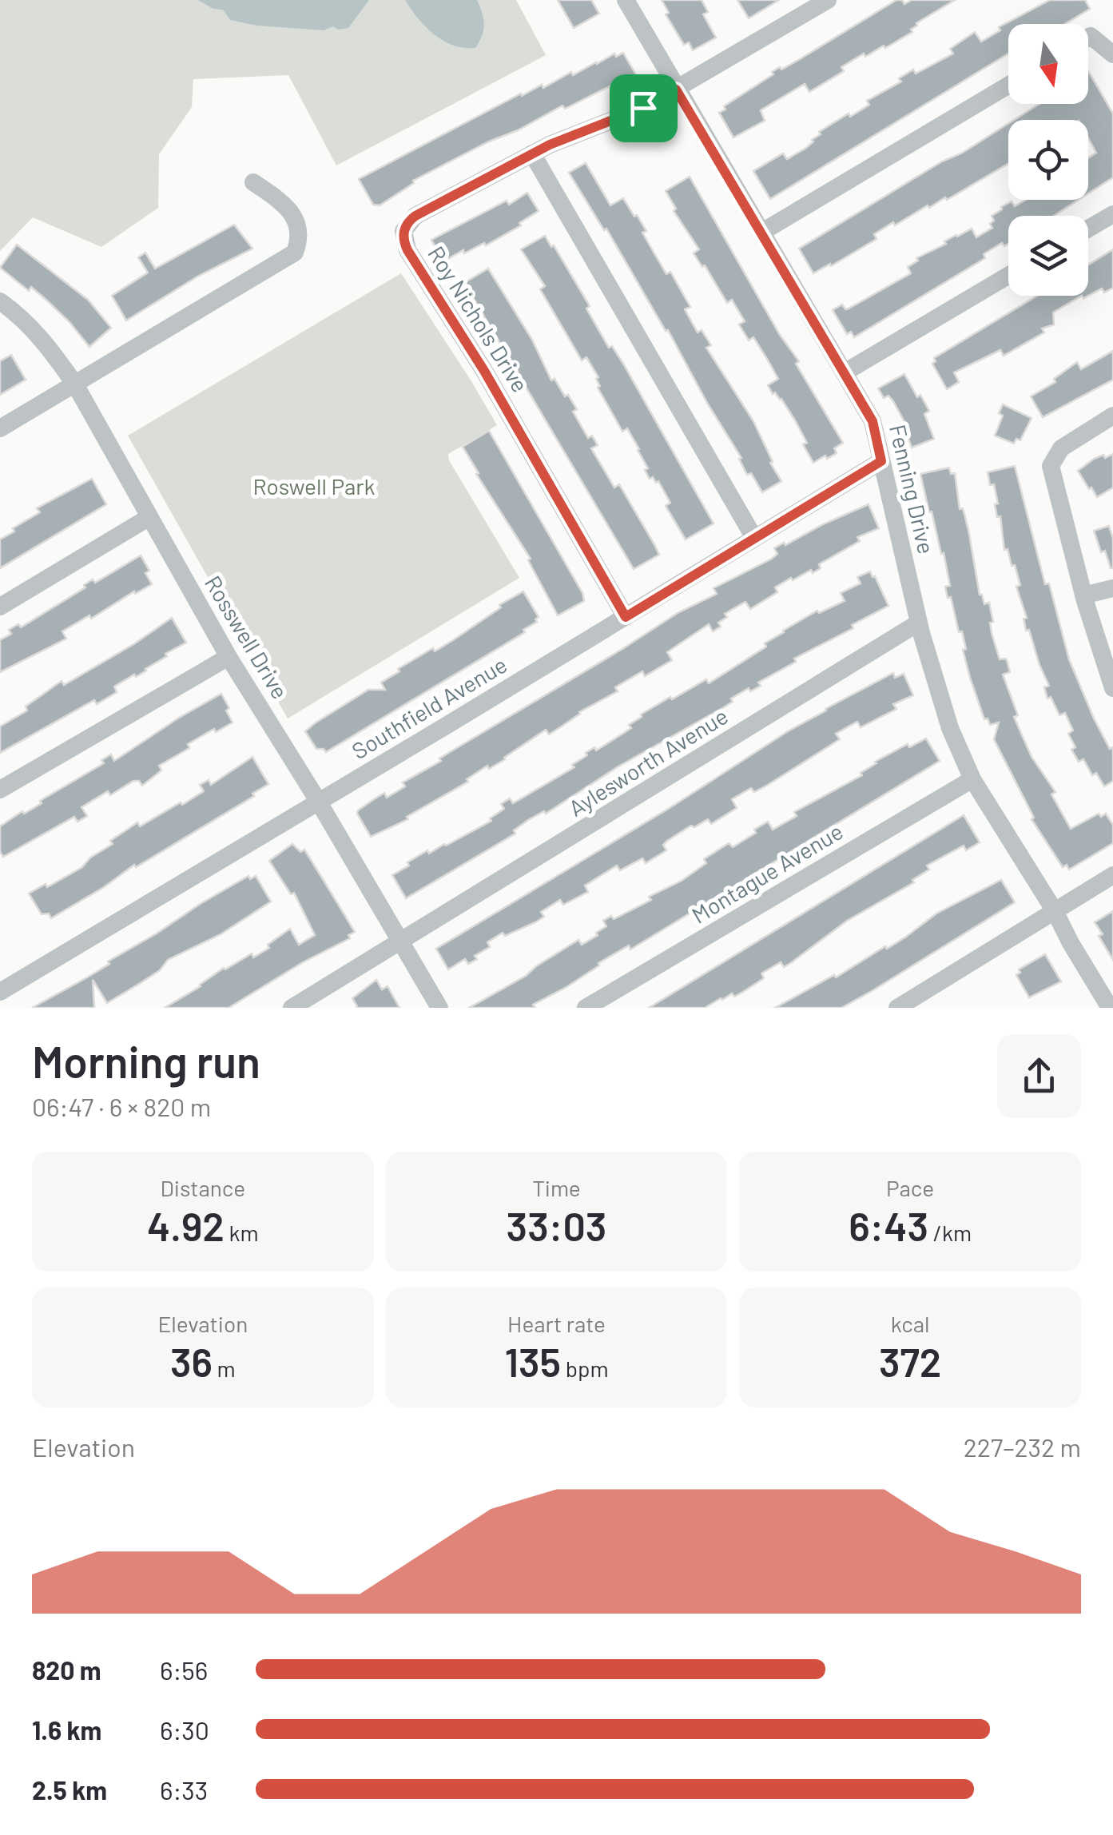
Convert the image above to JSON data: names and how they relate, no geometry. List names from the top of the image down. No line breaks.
{"streets":{"street":["Roy Nichols Drive","Fenning Drive","Rosswell Drive","Southfield Avenue","Aylesworth Avenue","Montague Avenue"]},"crossings":[["Roy Nichols Drive","Fenning Drive"],["Roy Nichols Drive","Southfield Avenue"],["Fenning Drive","Southfield Avenue"],["Fenning Drive","Aylesworth Avenue"],["Fenning Drive","Montague Avenue"],["Rosswell Drive","Southfield Avenue"],["Rosswell Drive","Aylesworth Avenue"]],"parks":["Roswell Park"],"north":"bottom","page":{"heading":["Morning run","06:47 · 6 × 820 m"],"stats":[["Distance","4.92 km"],["Time","33:03"],["Pace","6:43 /km"],["Elevation","36 m"],["Heart rate","135 bpm"],["kcal","372"]],"chart":["Elevation","227–232 m"],"list":[{"name":"820 m","note":"6:56"},{"name":"1.6 km","note":"6:30"},{"name":"2.5 km","note":"6:33"}]}}
